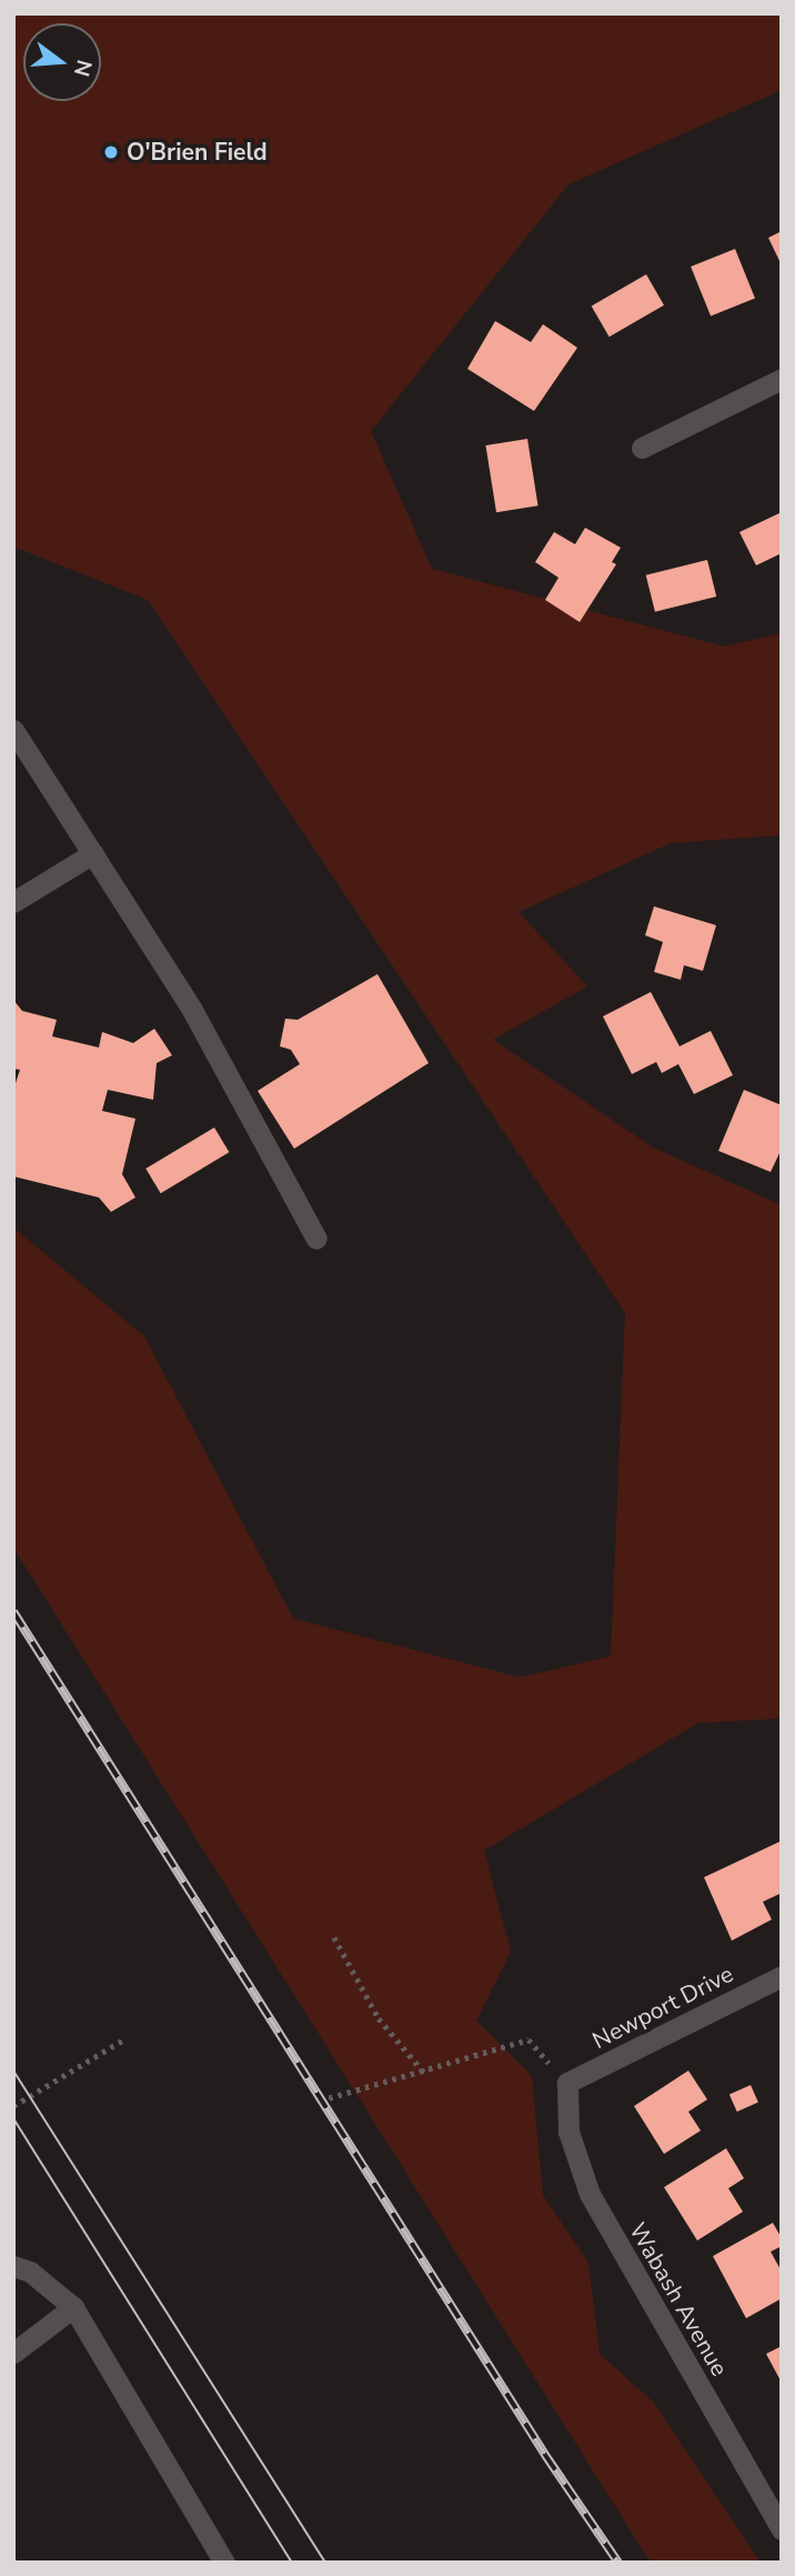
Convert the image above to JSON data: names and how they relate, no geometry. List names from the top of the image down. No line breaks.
{"streets":{"street":["Newport Drive","Wabash Avenue"]},"crossings":[["Newport Drive","Wabash Avenue"]],"places":["O'Brien Field"],"north":"right"}
